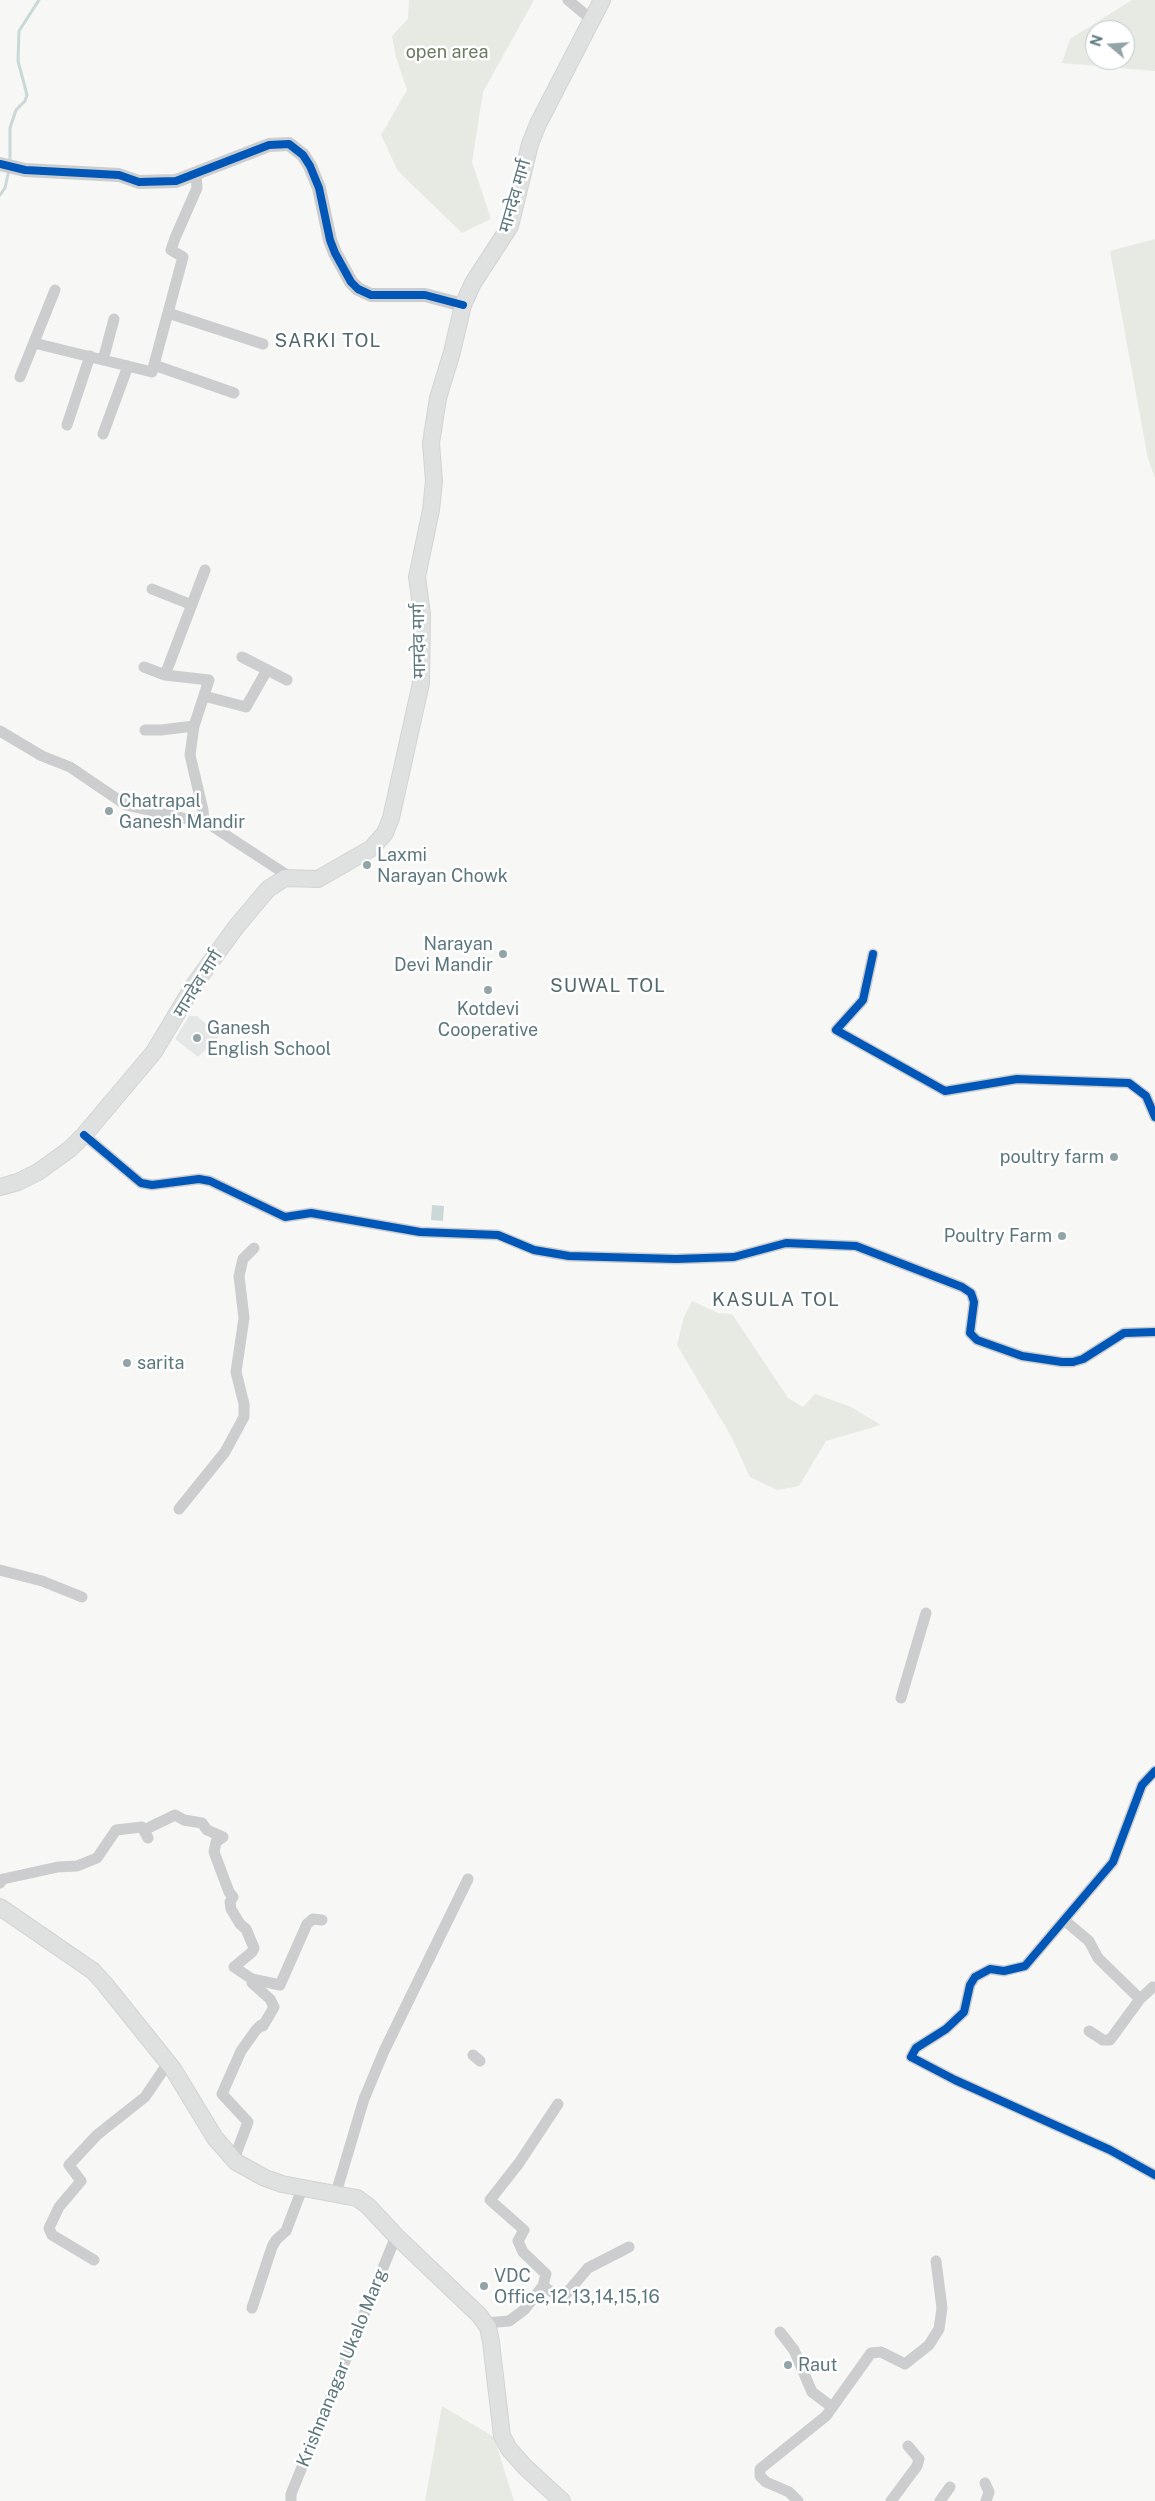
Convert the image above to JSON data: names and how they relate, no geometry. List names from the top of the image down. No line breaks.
{"streets":{"main road":["मानदेव मार्ग"],"street":["Krishnanagar Ukalo Marg"]},"districts":["SARKI TOL","SUWAL TOL","KASULA TOL"],"parks":["open area"],"places":["Chatrapal Ganesh Mandir","Laxmi Narayan Chowk","Narayan Devi Mandir","Kotdevi Cooperative","Ganesh English School","poultry farm","Poultry Farm","sarita","VDC Office,12,13,14,15,16","Raut"],"north":"left"}
